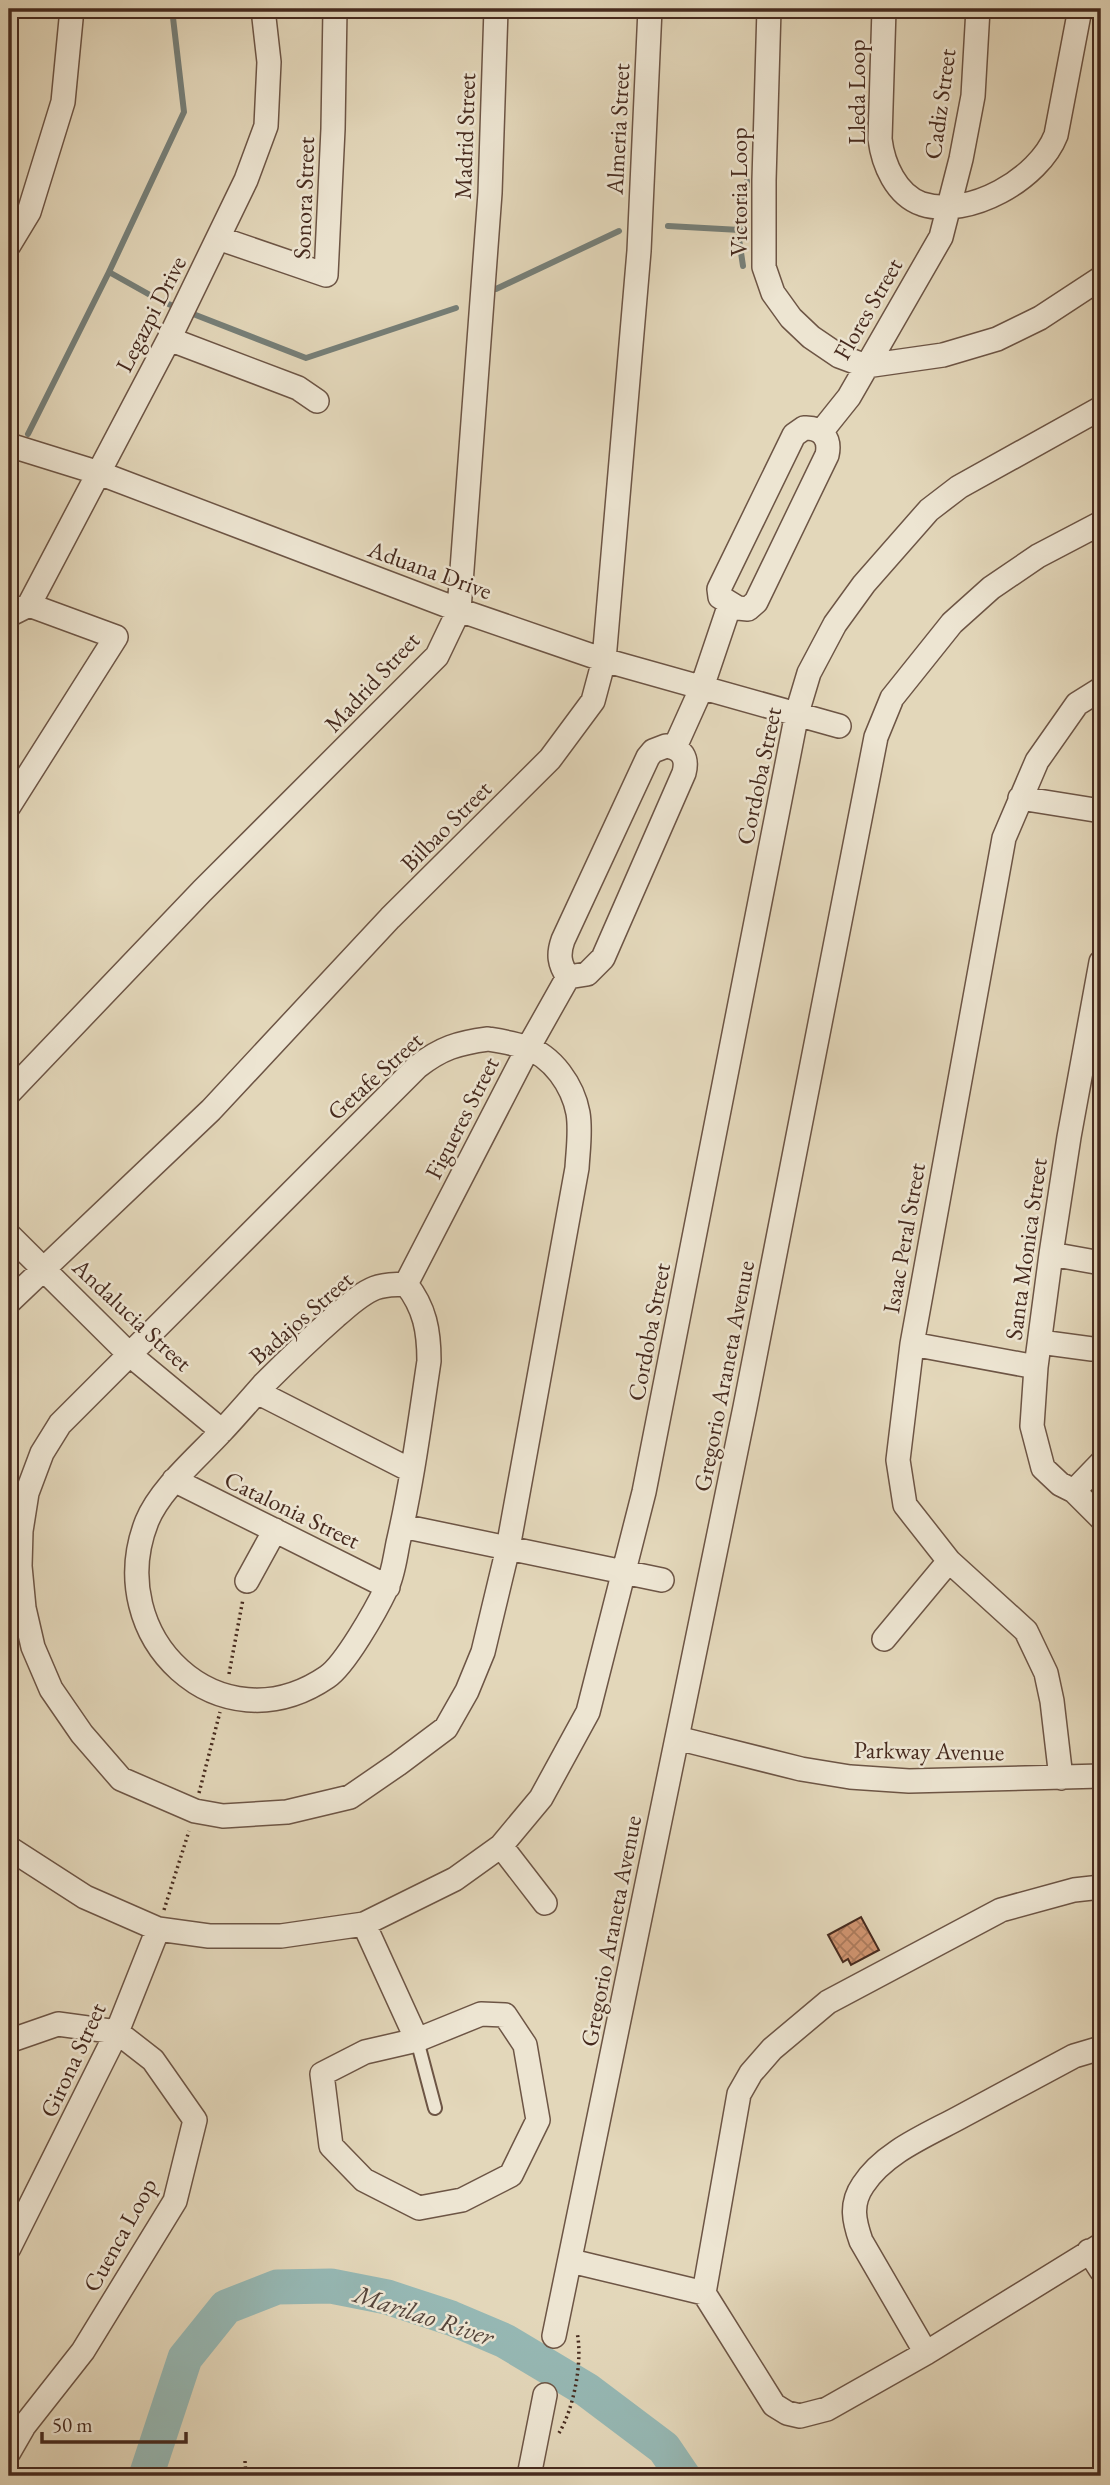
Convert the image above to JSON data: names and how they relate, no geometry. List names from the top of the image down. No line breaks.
{"streets":{"street":["Lleda Loop","Cadiz Street","Almeria Street","Madrid Street","Victoria Loop","Sonora Street","Flores Street","Legazpi Drive","Aduana Drive","Cordoba Street","Bilbao Street","Getafe Street","Figueres Street","Isaac Peral Street","Santa Monica Street","Andalucia Street","Badajos Street","Gregorio Araneta Avenue","Catalonia Street","Parkway Avenue","Girona Street","Cuenca Loop"]},"crossings":[["Lleda Loop","Cadiz Street"],["Lleda Loop","Flores Street"],["Cadiz Street","Flores Street"],["Almeria Street","Bilbao Street"],["Madrid Street","Aduana Drive"],["Victoria Loop","Flores Street"],["Sonora Street","Legazpi Drive"],["Legazpi Drive","Aduana Drive"],["Aduana Drive","Cordoba Street"],["Aduana Drive","Bilbao Street"],["Cordoba Street","Girona Street"],["Bilbao Street","Andalucia Street"],["Getafe Street","Figueres Street"],["Getafe Street","Andalucia Street"],["Figueres Street","Badajos Street"],["Isaac Peral Street","Parkway Avenue"],["Andalucia Street","Badajos Street"],["Badajos Street","Catalonia Street"],["Gregorio Araneta Avenue","Parkway Avenue"],["Girona Street","Cuenca Loop"]],"water":["Marilao River"],"scale_bar":"50 m"}
